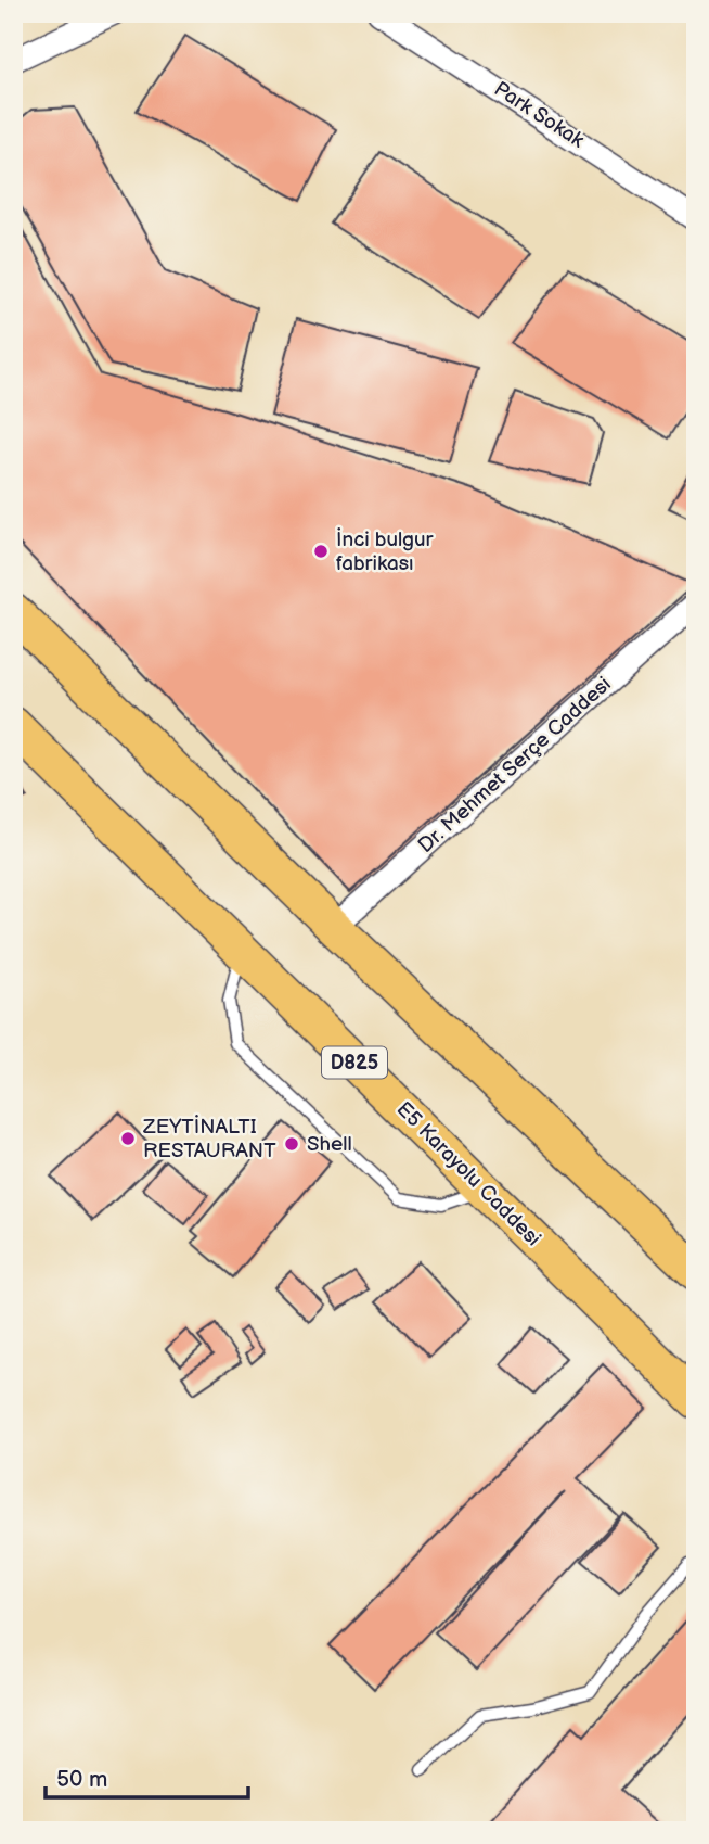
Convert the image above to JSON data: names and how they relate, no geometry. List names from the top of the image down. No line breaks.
{"streets":{"highway":["D825","E5 Karayolu Caddesi"],"street":["Park Sokak","Dr. Mehmet Serçe Caddesi"]},"places":["İnci bulgur fabrikası","ZEYTİNALTI RESTAURANT","Shell"],"scale_bar":"50 m"}
